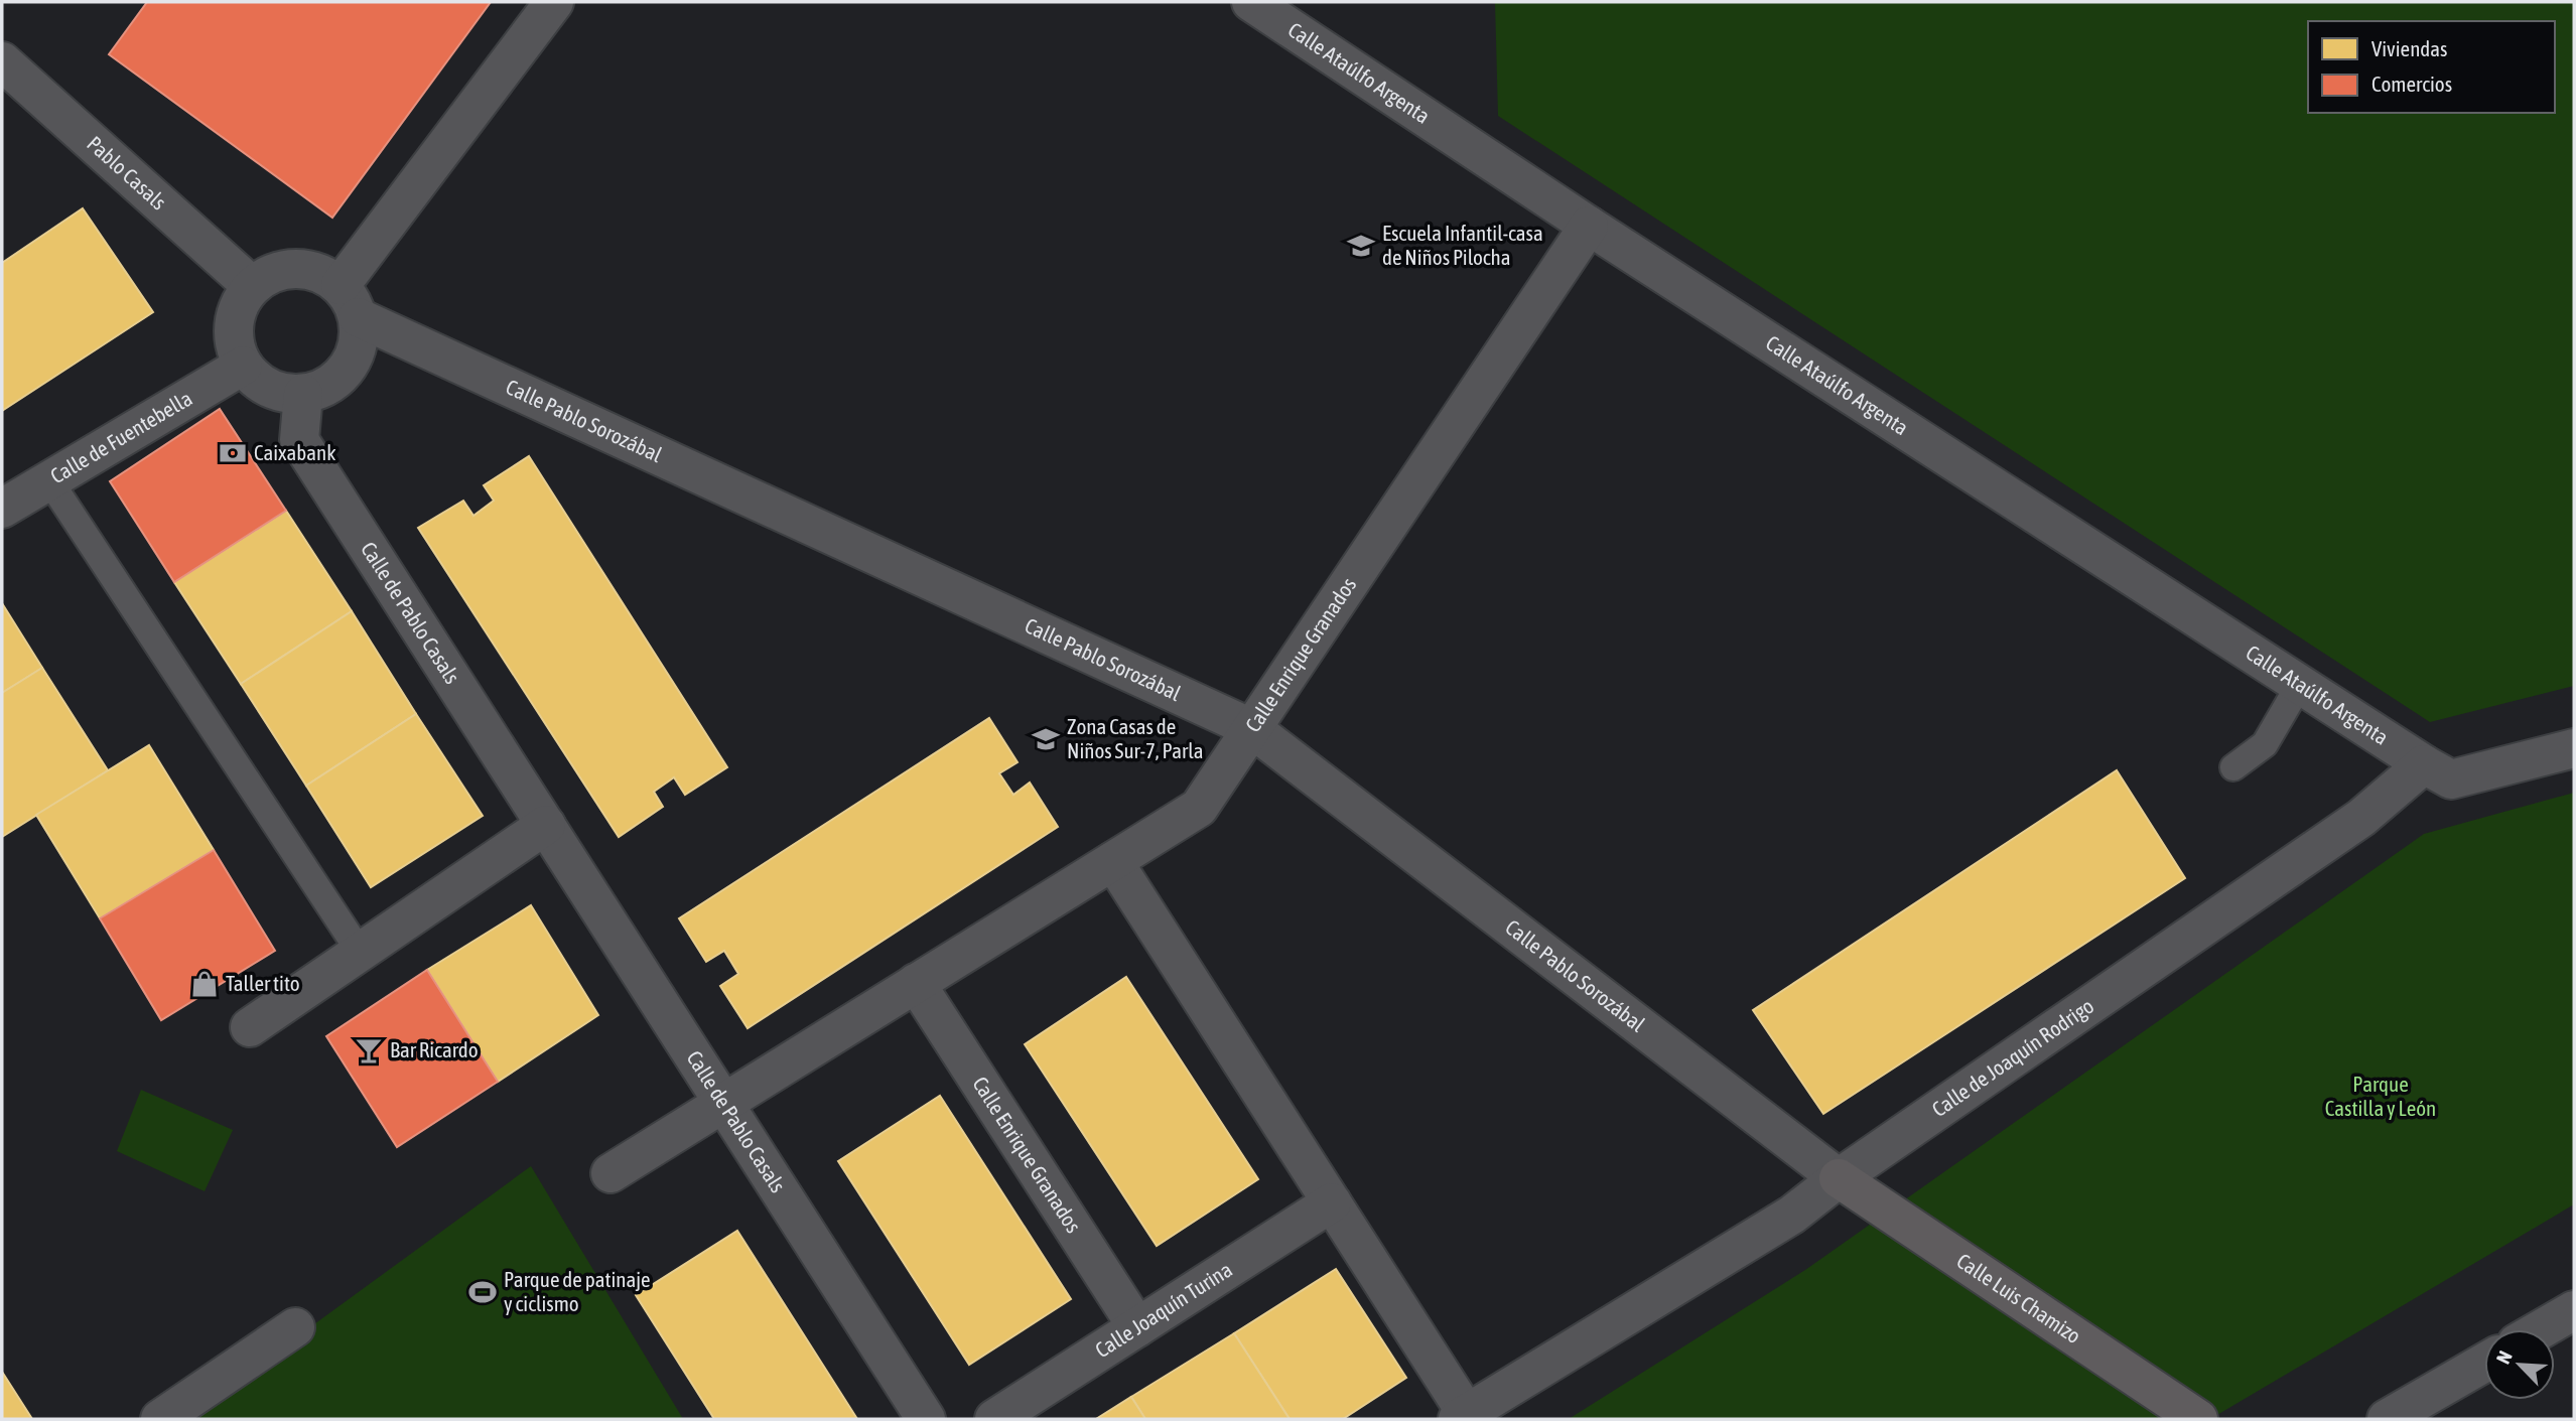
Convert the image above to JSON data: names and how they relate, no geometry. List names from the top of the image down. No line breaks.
{"streets":{"street":["Calle Ataúlfo Argenta","Pablo Casals","Calle Pablo Sorozábal","Calle de Fuentebella","Calle de Pablo Casals","Calle Enrique Granados","Calle de Joaquín Rodrigo","Calle Luis Chamizo","Calle Joaquín Turina"]},"crossings":[["Calle Ataúlfo Argenta","Calle Enrique Granados"],["Calle Ataúlfo Argenta","Calle de Joaquín Rodrigo"],["Pablo Casals","Calle Pablo Sorozábal"],["Pablo Casals","Calle de Fuentebella"],["Pablo Casals","Calle de Pablo Casals"],["Calle Pablo Sorozábal","Calle de Fuentebella"],["Calle Pablo Sorozábal","Calle de Pablo Casals"],["Calle Pablo Sorozábal","Calle Enrique Granados"],["Calle Pablo Sorozábal","Calle de Joaquín Rodrigo"],["Calle Pablo Sorozábal","Calle Luis Chamizo"],["Calle de Fuentebella","Calle de Pablo Casals"],["Calle de Pablo Casals","Calle Enrique Granados"],["Calle Enrique Granados","Calle Joaquín Turina"],["Calle de Joaquín Rodrigo","Calle Luis Chamizo"]],"parks":["Parque Castilla y León"],"places":{"school or university":["Escuela Infantil-casa de Niños Pilocha","Zona Casas de Niños Sur-7, Parla"],"bank":["Caixabank"],"shop":["Taller tito"],"bar":["Bar Ricardo"],"sports":["Parque de patinaje y ciclismo"]},"legend":["Viviendas","Comercios"],"north":"top left"}
